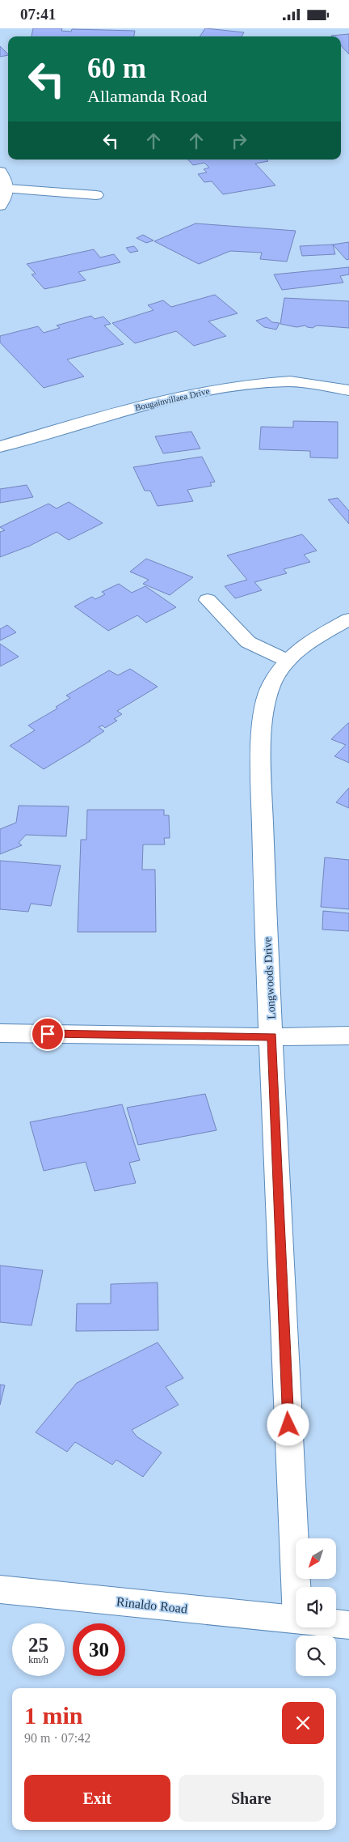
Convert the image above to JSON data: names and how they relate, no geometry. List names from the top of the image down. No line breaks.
{"streets":{"street":["Bougainvillaea Drive","Longwoods Drive","Rinaldo Road"]},"north":"bottom left","page":{"status":"07:41","turn":["60 m","Allamanda Road"],"speed":"25 km/h","limit":"30","heading":["1 min","90 m · 07:42"],"buttons":["Exit","Share"]}}
